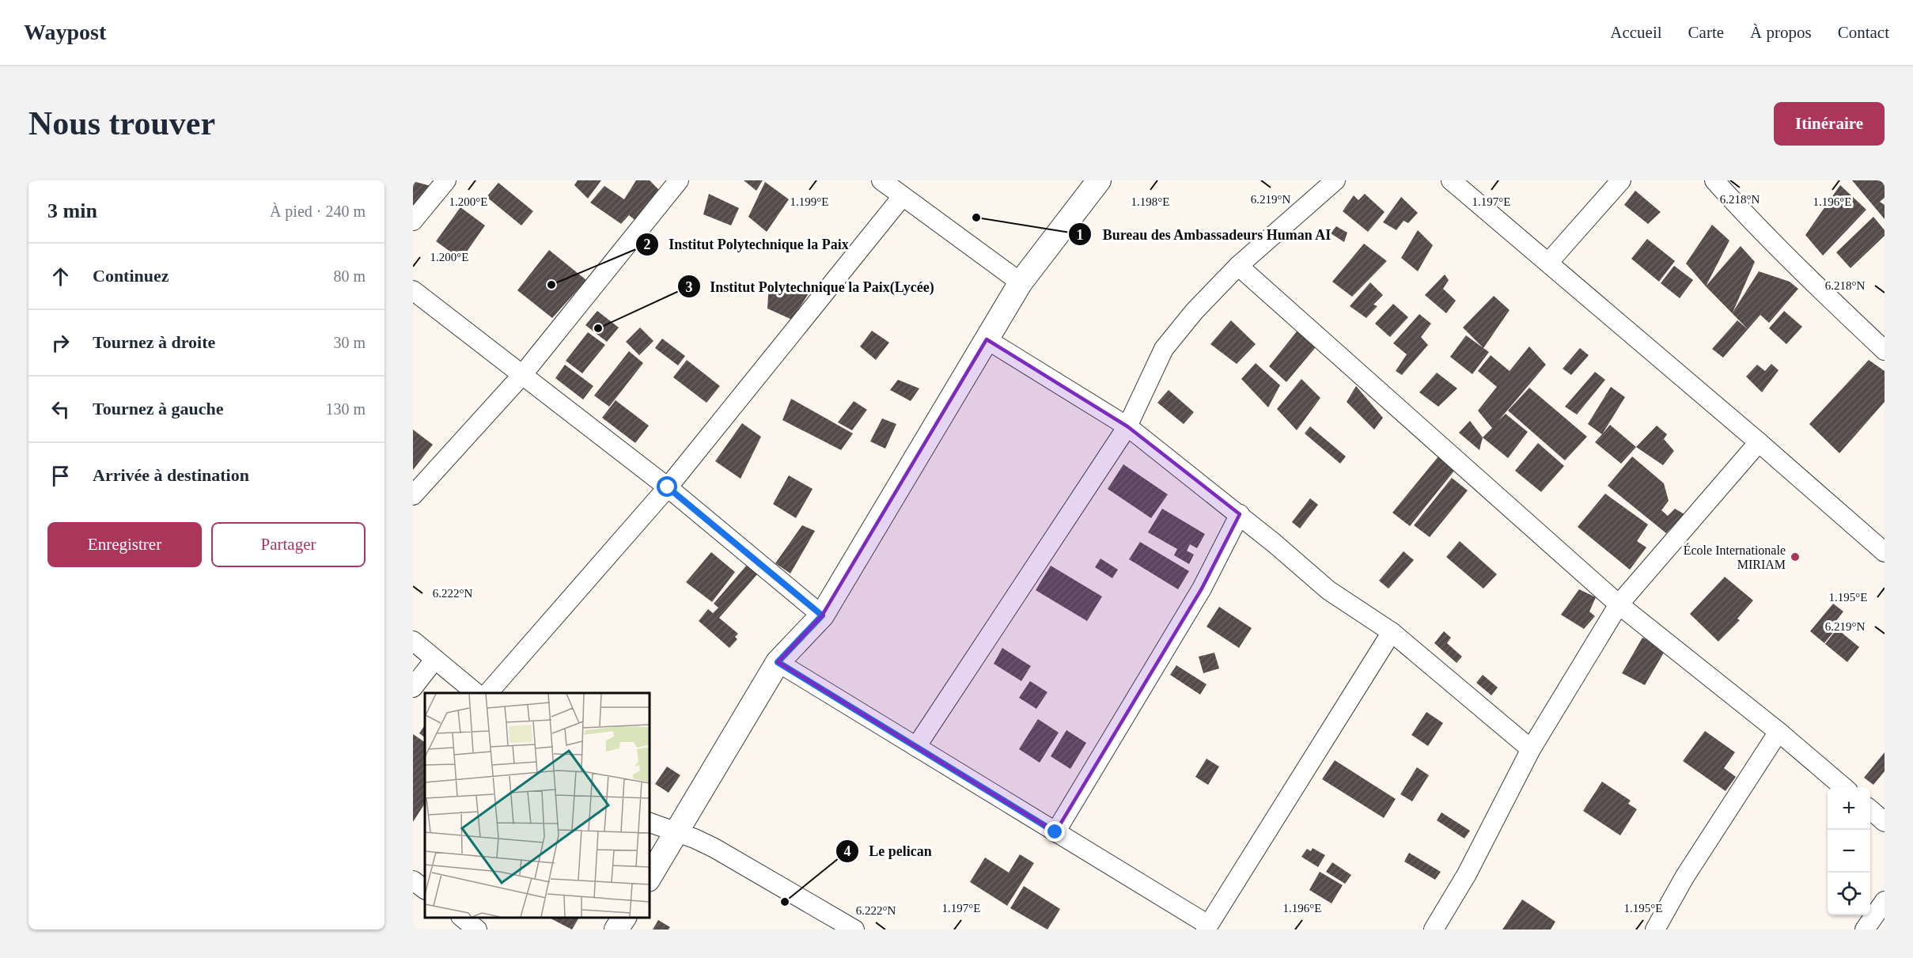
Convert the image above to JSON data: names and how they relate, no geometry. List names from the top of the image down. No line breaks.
{"places":["Bureau des Ambassadeurs Human AI","Institut Polytechnique la Paix","Institut Polytechnique la Paix(Lycée)","École Internationale MIRIAM","Le pelican"],"page":{"header":"Waypost","nav":["Accueil","Carte","À propos","Contact"],"buttons":["Itinéraire",["Enregistrer","Partager"]],"title":"Nous trouver","heading":["3 min","À pied · 240 m"],"list":[["Continuez","80 m"],["Tournez à droite","30 m"],["Tournez à gauche","130 m"],"Arrivée à destination"],"map_buttons":["+","−"]},"coordinates":["6.219°N","6.218°N","1.200°E","1.199°E","1.198°E","1.197°E","1.196°E","6.222°N","1.195°E"]}
